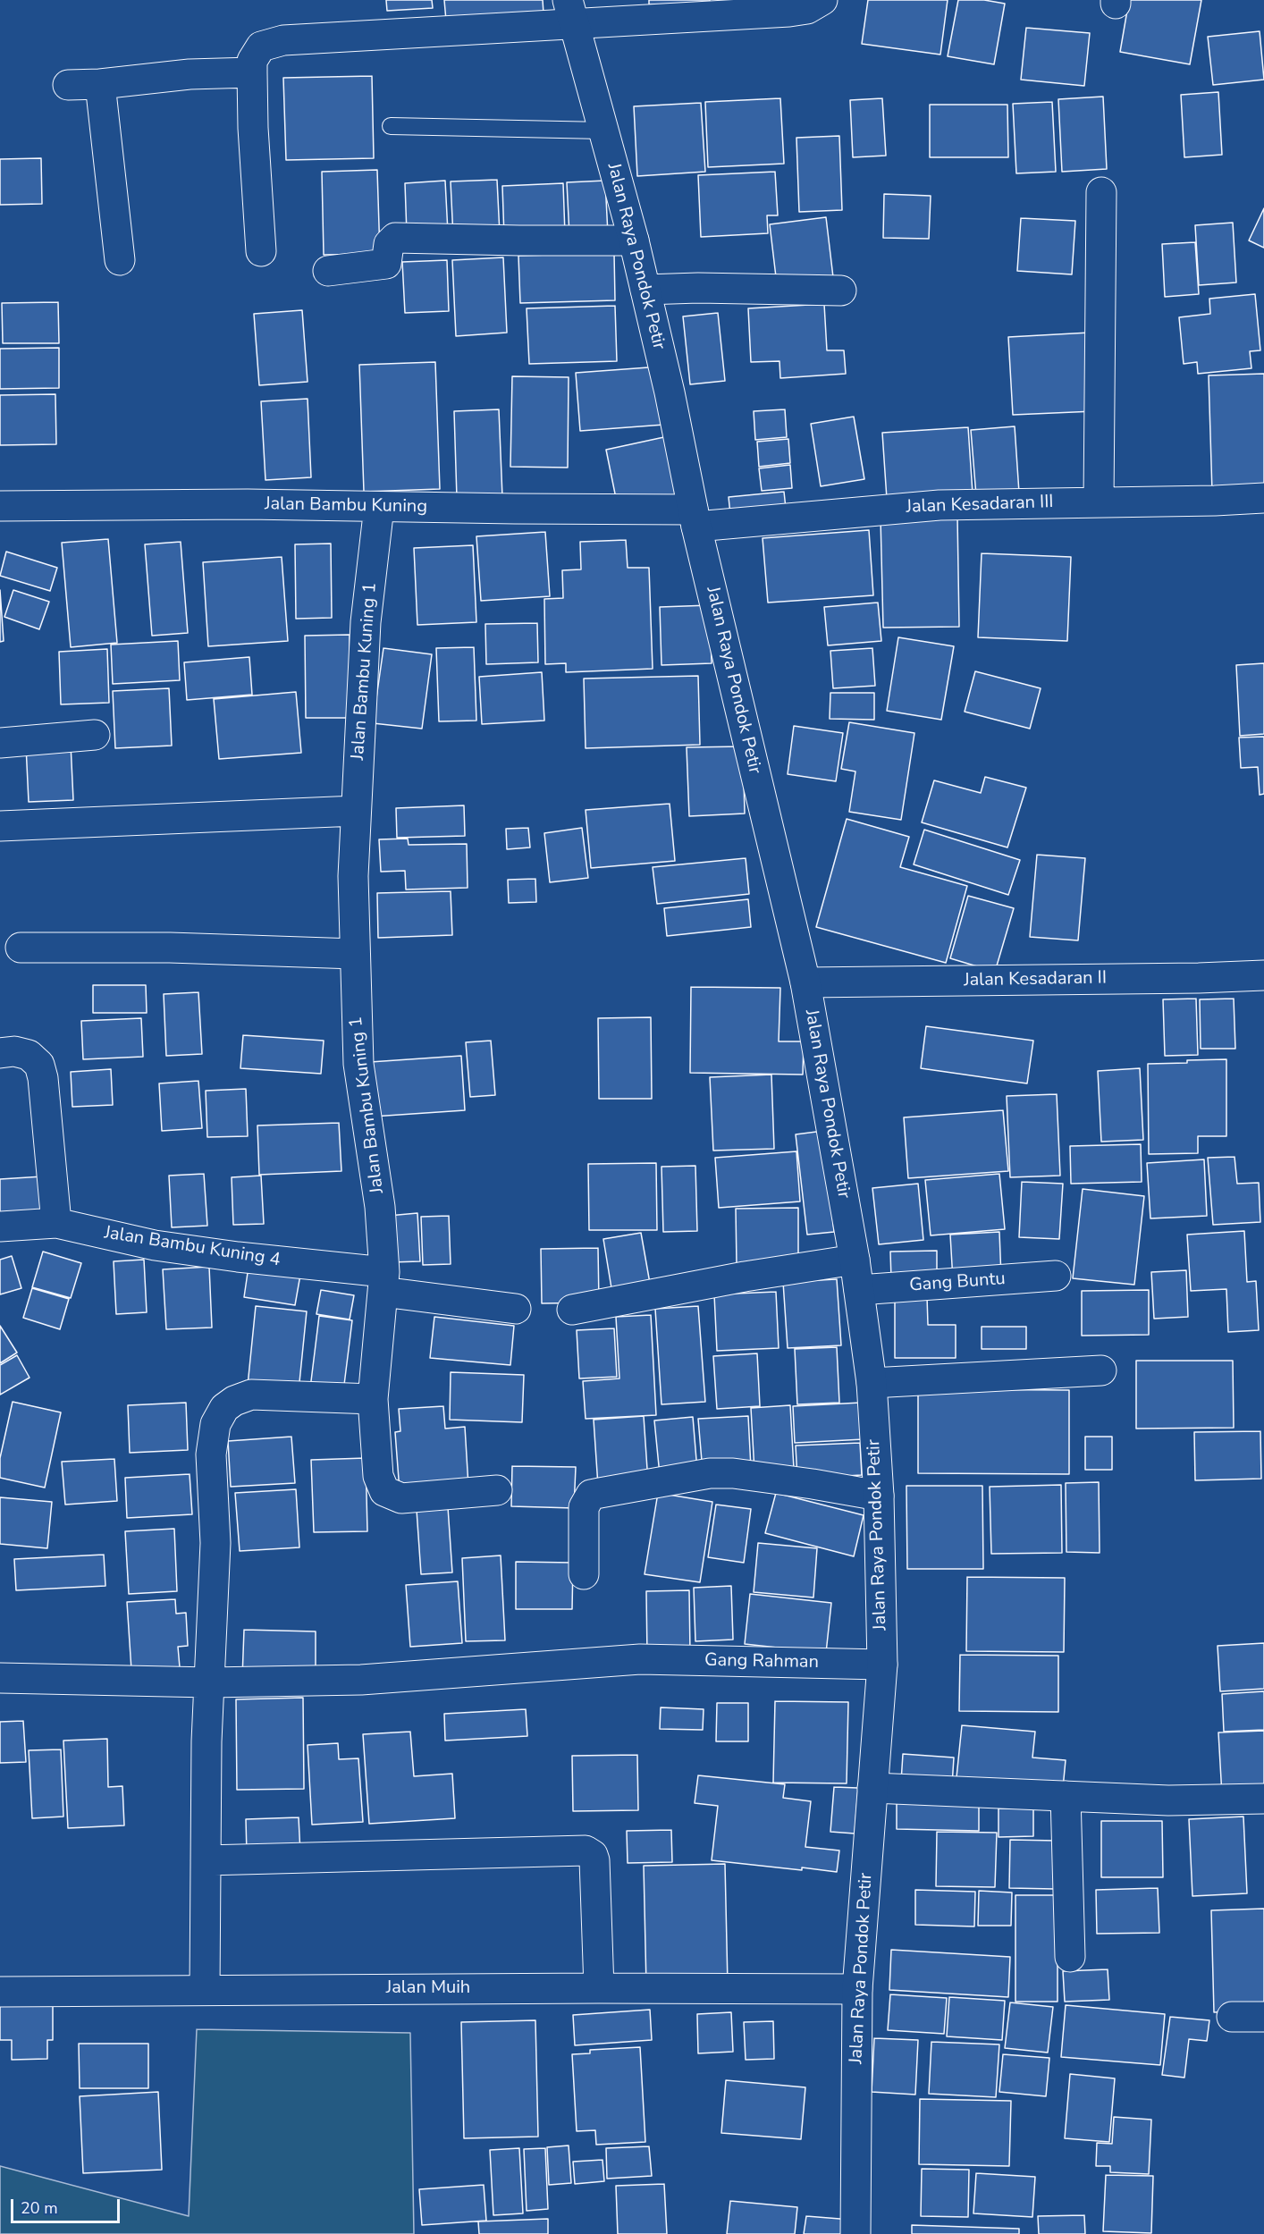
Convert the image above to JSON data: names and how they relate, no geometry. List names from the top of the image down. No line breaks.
{"streets":{"street":["Jalan Raya Pondok Petir","Jalan Kesadaran III","Jalan Bambu Kuning","Jalan Bambu Kuning 1","Jalan Kesadaran II","Jalan Bambu Kuning 4","Gang Buntu","Gang Rahman","Jalan Muih"]},"crossings":[["Jalan Raya Pondok Petir","Jalan Kesadaran III"],["Jalan Raya Pondok Petir","Jalan Bambu Kuning"],["Jalan Raya Pondok Petir","Jalan Kesadaran II"],["Jalan Raya Pondok Petir","Gang Buntu"],["Jalan Raya Pondok Petir","Gang Rahman"],["Jalan Raya Pondok Petir","Jalan Muih"],["Jalan Kesadaran III","Jalan Bambu Kuning"],["Jalan Bambu Kuning","Jalan Bambu Kuning 1"],["Jalan Bambu Kuning 1","Jalan Bambu Kuning 4"]],"scale_bar":"20 m"}
